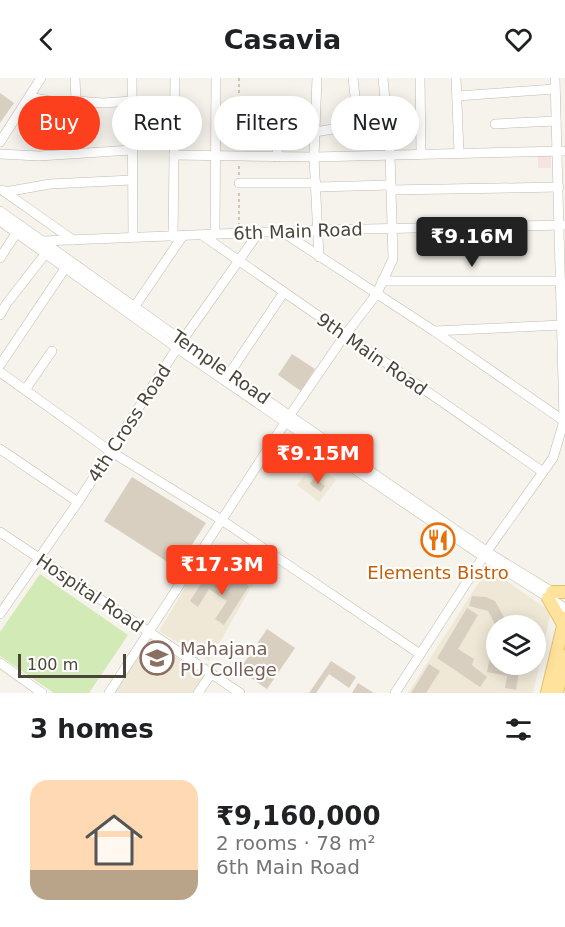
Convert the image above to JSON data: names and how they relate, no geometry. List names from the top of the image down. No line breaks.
{"streets":{"street":["6th Main Road","9th Main Road","Temple Road","4th Cross Road","Hospital Road"]},"crossings":[["6th Main Road","9th Main Road"],["6th Main Road","Temple Road"],["6th Main Road","4th Cross Road"],["9th Main Road","4th Cross Road"],["Temple Road","4th Cross Road"],["4th Cross Road","Hospital Road"]],"places":{"restaurant":["Elements Bistro"],"school or university":["Mahajana PU College"]},"scale_bar":"100 m","page":{"header":"Casavia","chip":["Buy","Rent","Filters","New"],"price":["₹9.16M","₹9.15M","₹17.3M"],"scale":"100 m","heading":"3 homes","list":[{"name":"₹9,160,000","note":"2 rooms · 78 m² · 6th Main Road"}]}}
